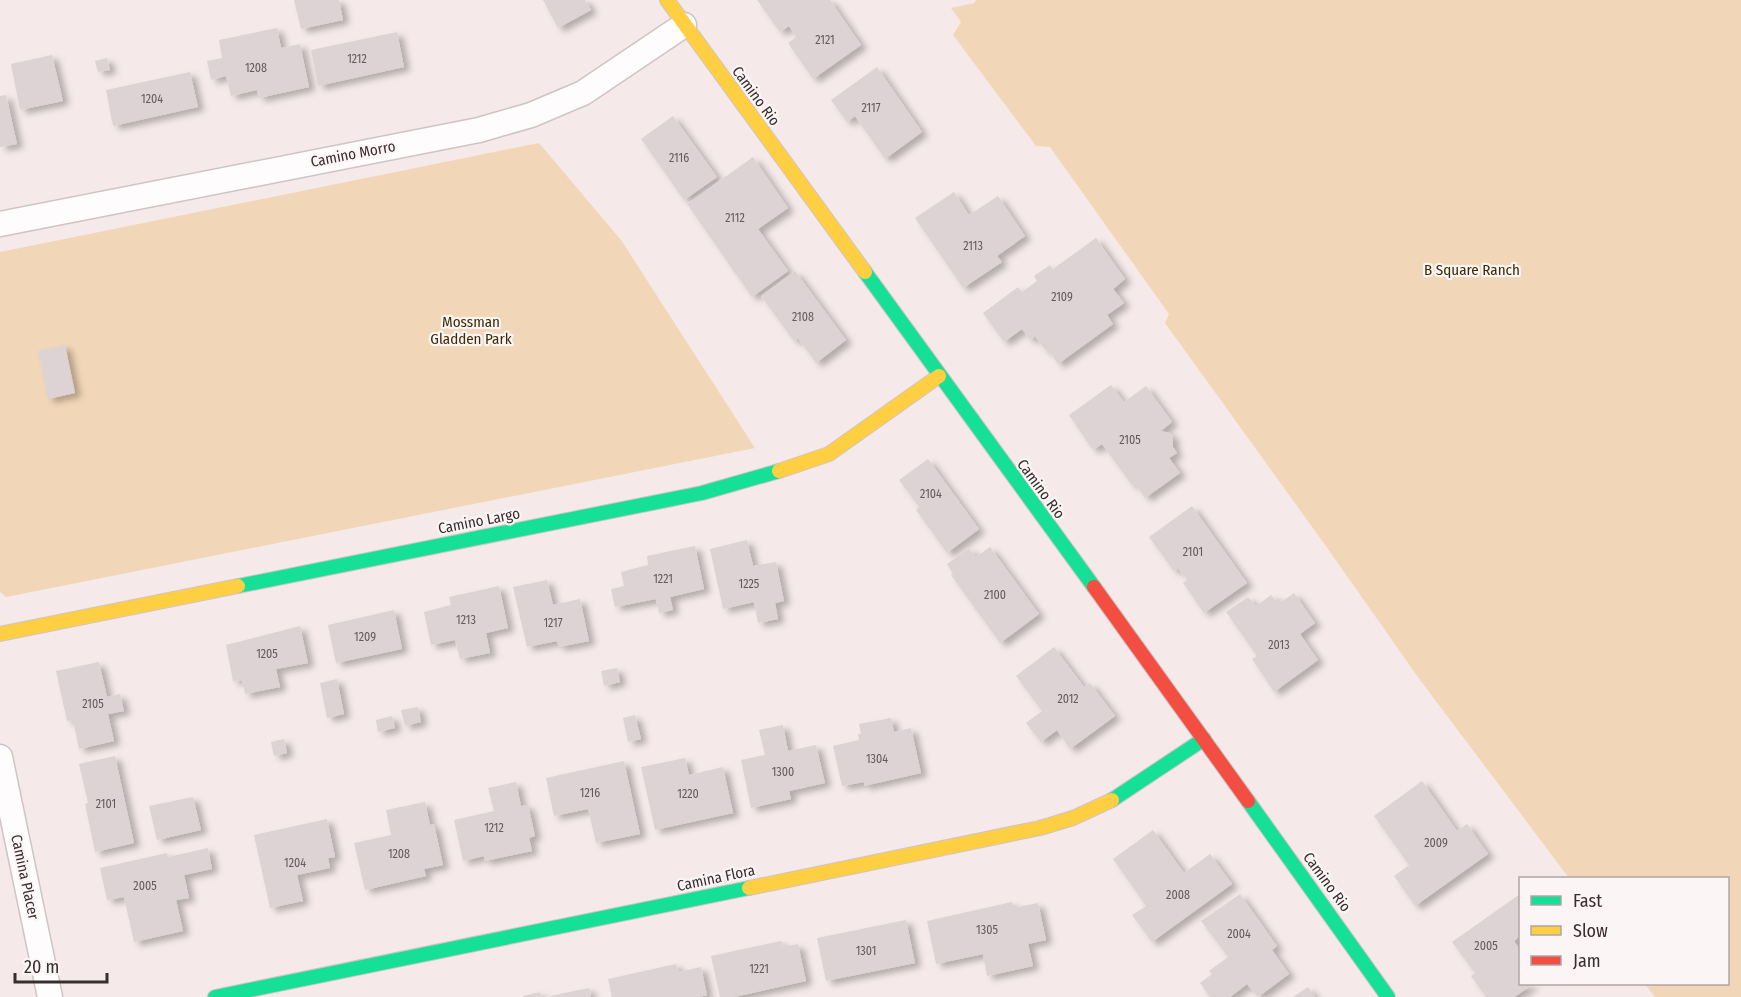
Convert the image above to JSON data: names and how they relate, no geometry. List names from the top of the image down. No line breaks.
{"streets":{"street":["Camino Rio","Camino Morro","Camino Largo","Camina Placer","Camina Flora"]},"crossings":[["Camino Rio","Camino Morro"],["Camino Rio","Camino Largo"],["Camino Rio","Camina Flora"]],"parks":["B Square Ranch","Mossman Gladden Park"],"house_numbers":["2121","1212","1208","1204","2117","2116","2112","2113","2109","2108","2105","2104","2101","1221","1225","2100","1213","1217","1209","2013","1205","2012","2105","1304","1300","1216","1220","2101","1212","2009","1208","1204","2005","2008","1305","2004","2005","1301","1221"],"legend":["Fast","Slow","Jam"],"scale_bar":"20 m"}
